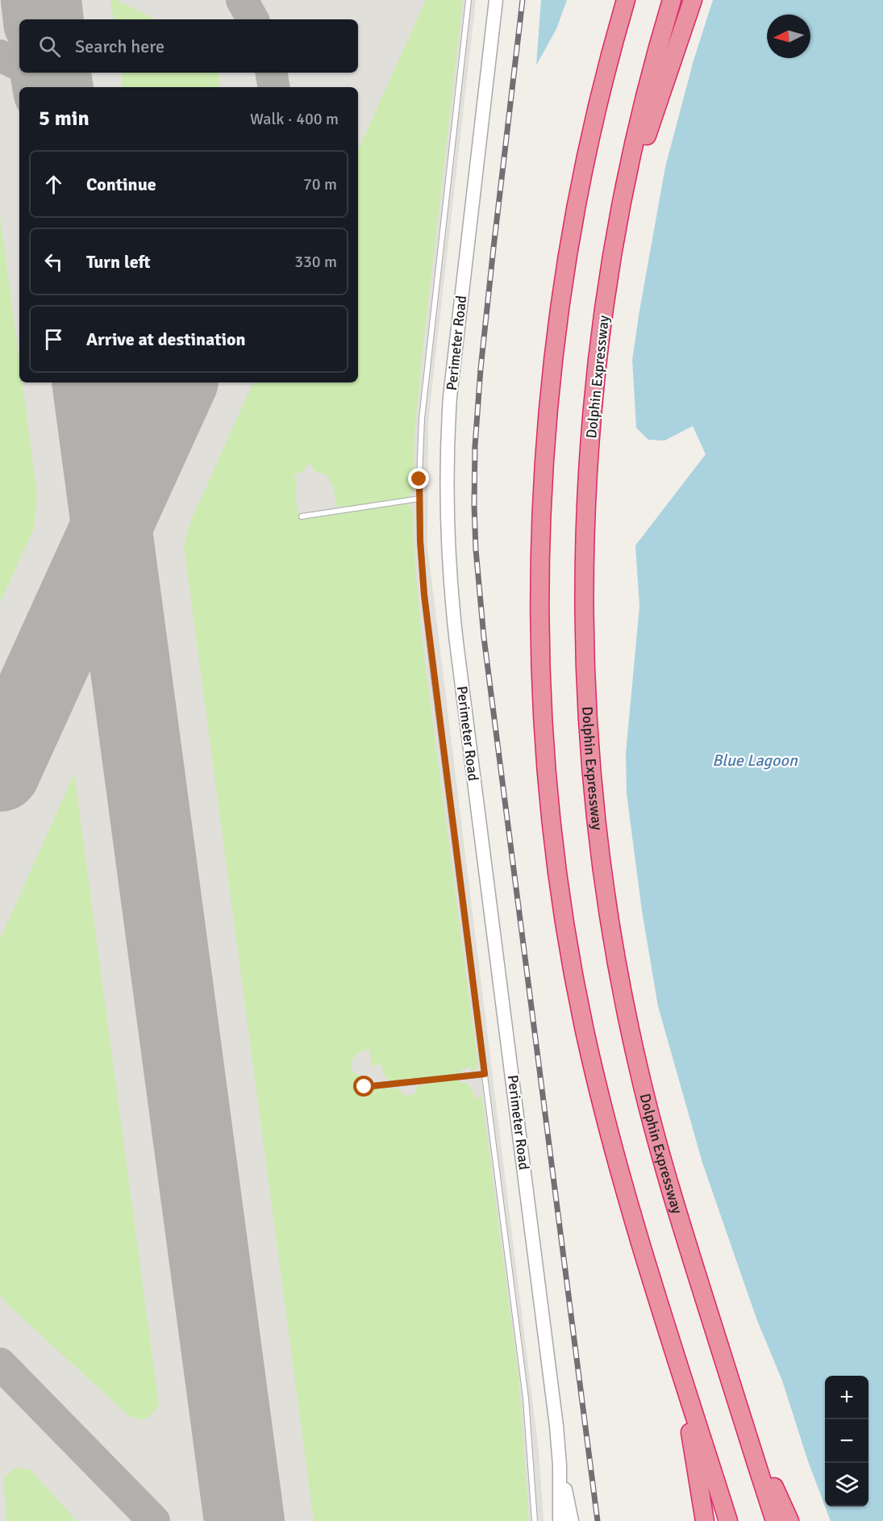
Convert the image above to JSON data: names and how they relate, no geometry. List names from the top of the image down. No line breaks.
{"streets":{"highway":["Dolphin Expressway"],"street":["Perimeter Road"]},"water":["Blue Lagoon"],"north":"left","page":{"search":"Search here","heading":["5 min","Walk · 400 m"],"list":[["Continue","70 m"],["Turn left","330 m"],"Arrive at destination"],"map_buttons":["+","−"]}}
